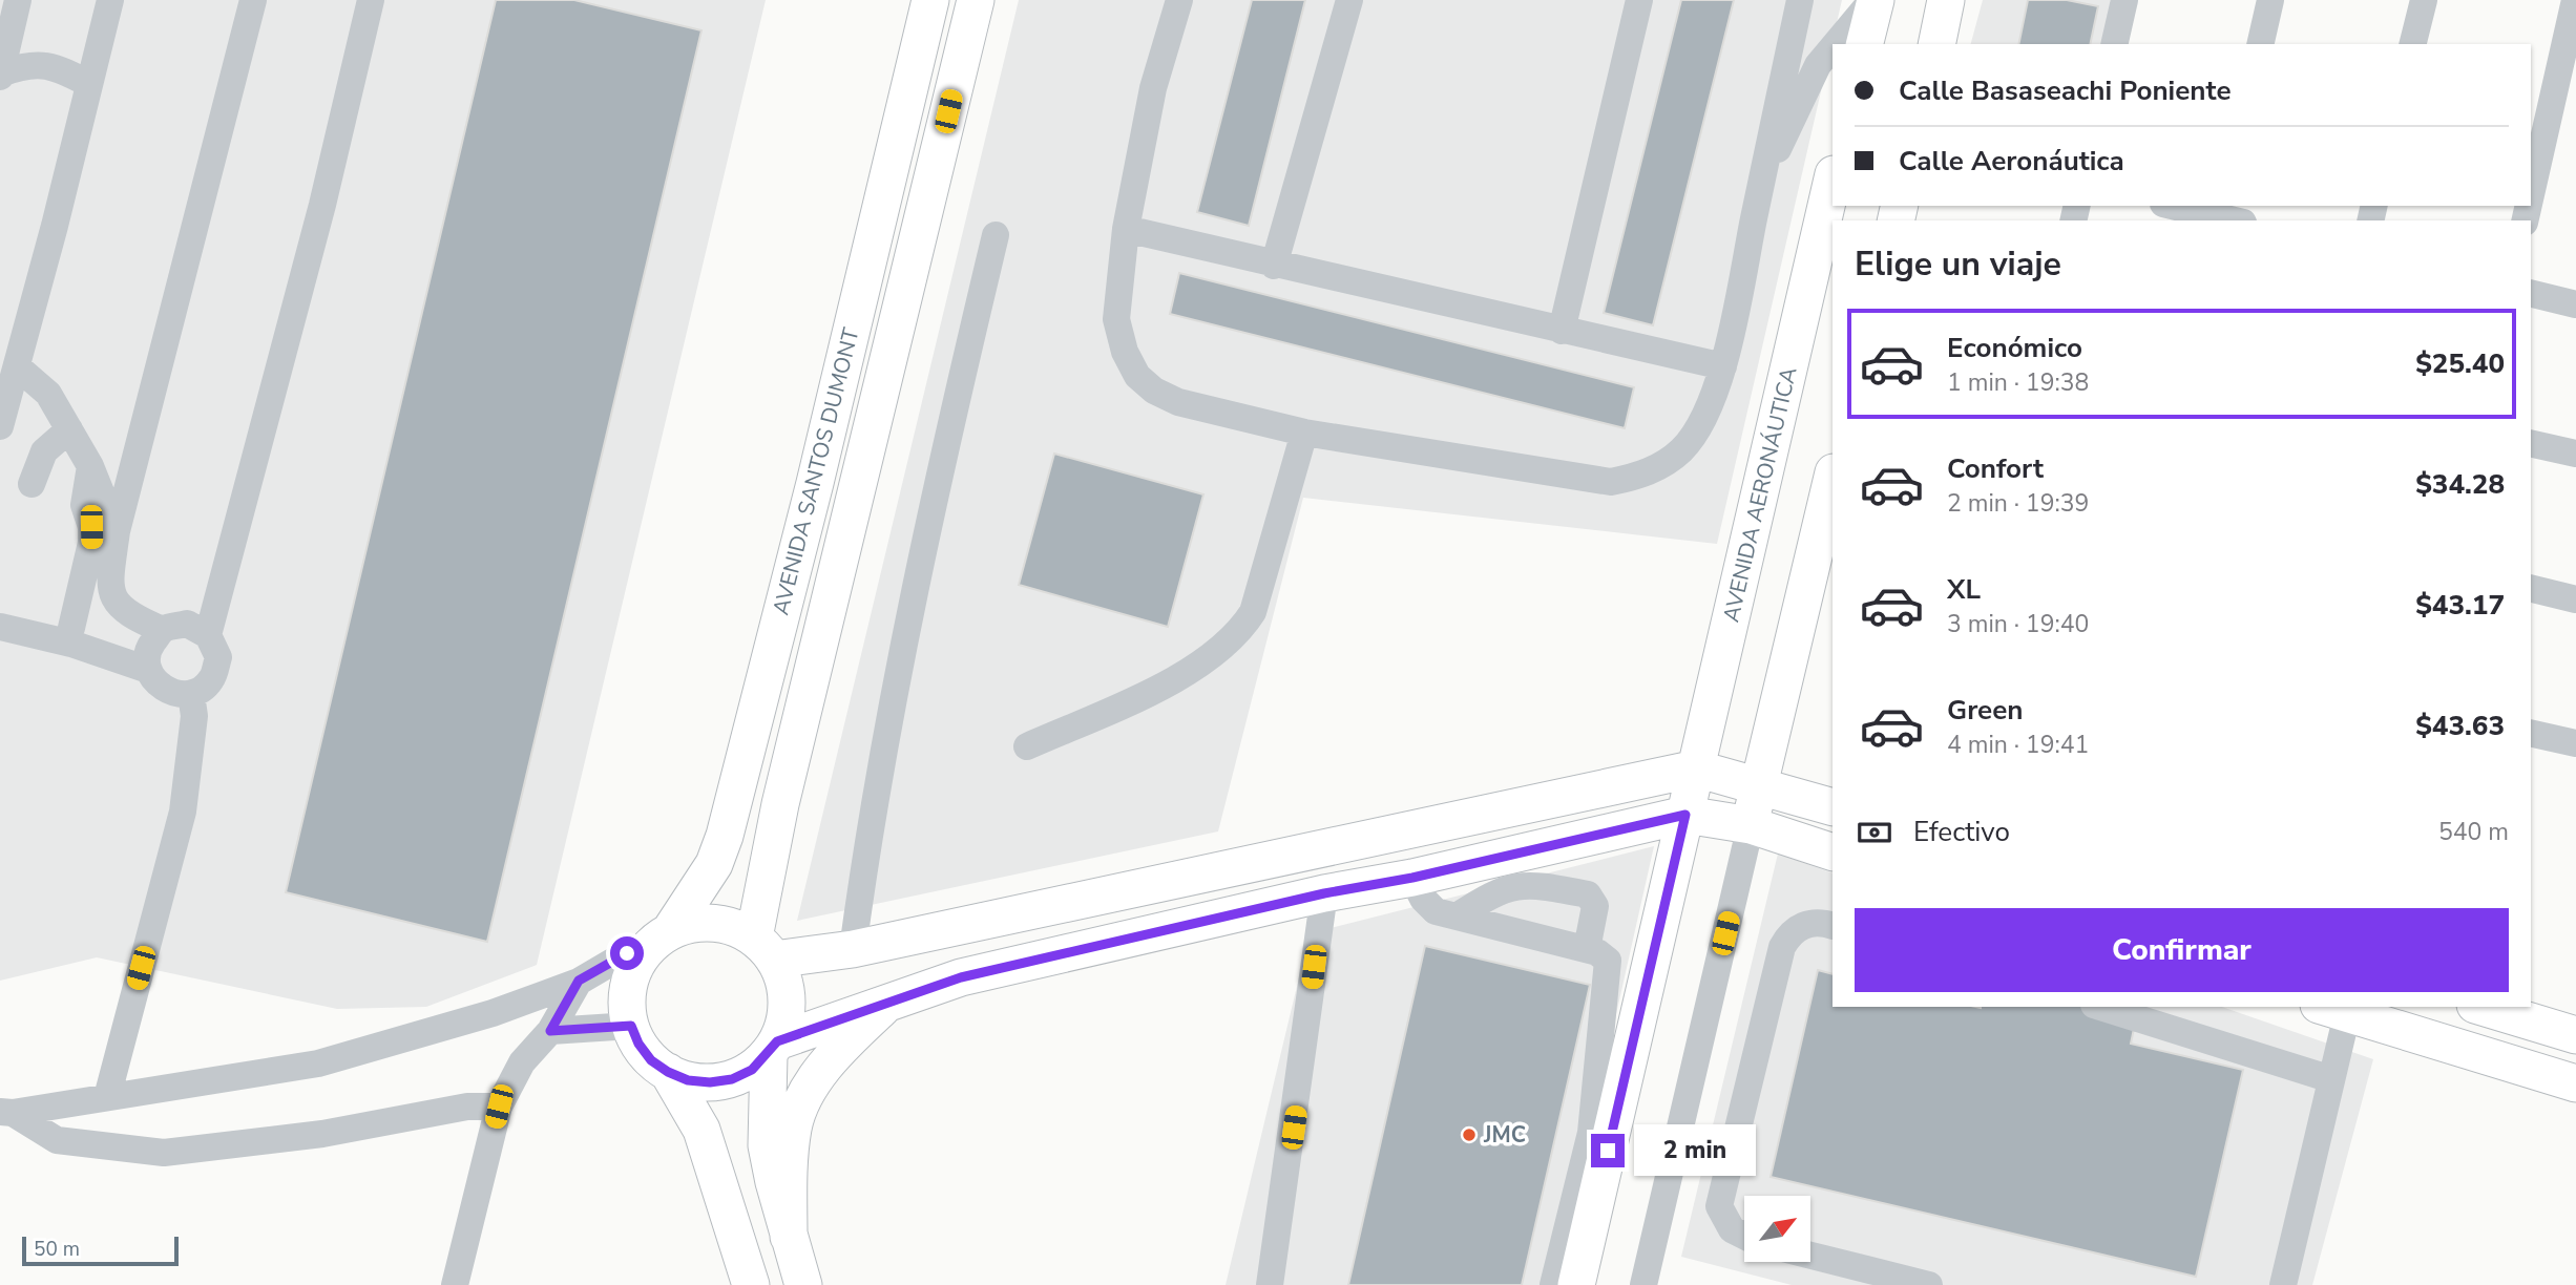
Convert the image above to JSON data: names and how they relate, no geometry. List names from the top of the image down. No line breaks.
{"streets":{"main road":["AVENIDA SANTOS DUMONT","AVENIDA AERONÁUTICA"]},"places":["JMC"],"scale_bar":"50 m","north":"top right","page":{"banner":["Calle Basaseachi Poniente","Calle Aeronáutica"],"heading":"Elige un viaje","list":[{"name":"Económico","note":"1 min · 19:38","value":"$25.40"},{"name":"Confort","note":"2 min · 19:39","value":"$34.28"},{"name":"XL","note":"3 min · 19:40","value":"$43.17"},{"name":"Green","note":"4 min · 19:41","value":"$43.63"}],"pay":["Efectivo","540 m"],"buttons":"Confirmar","bubble":"2 min","scale":"50 m"}}
